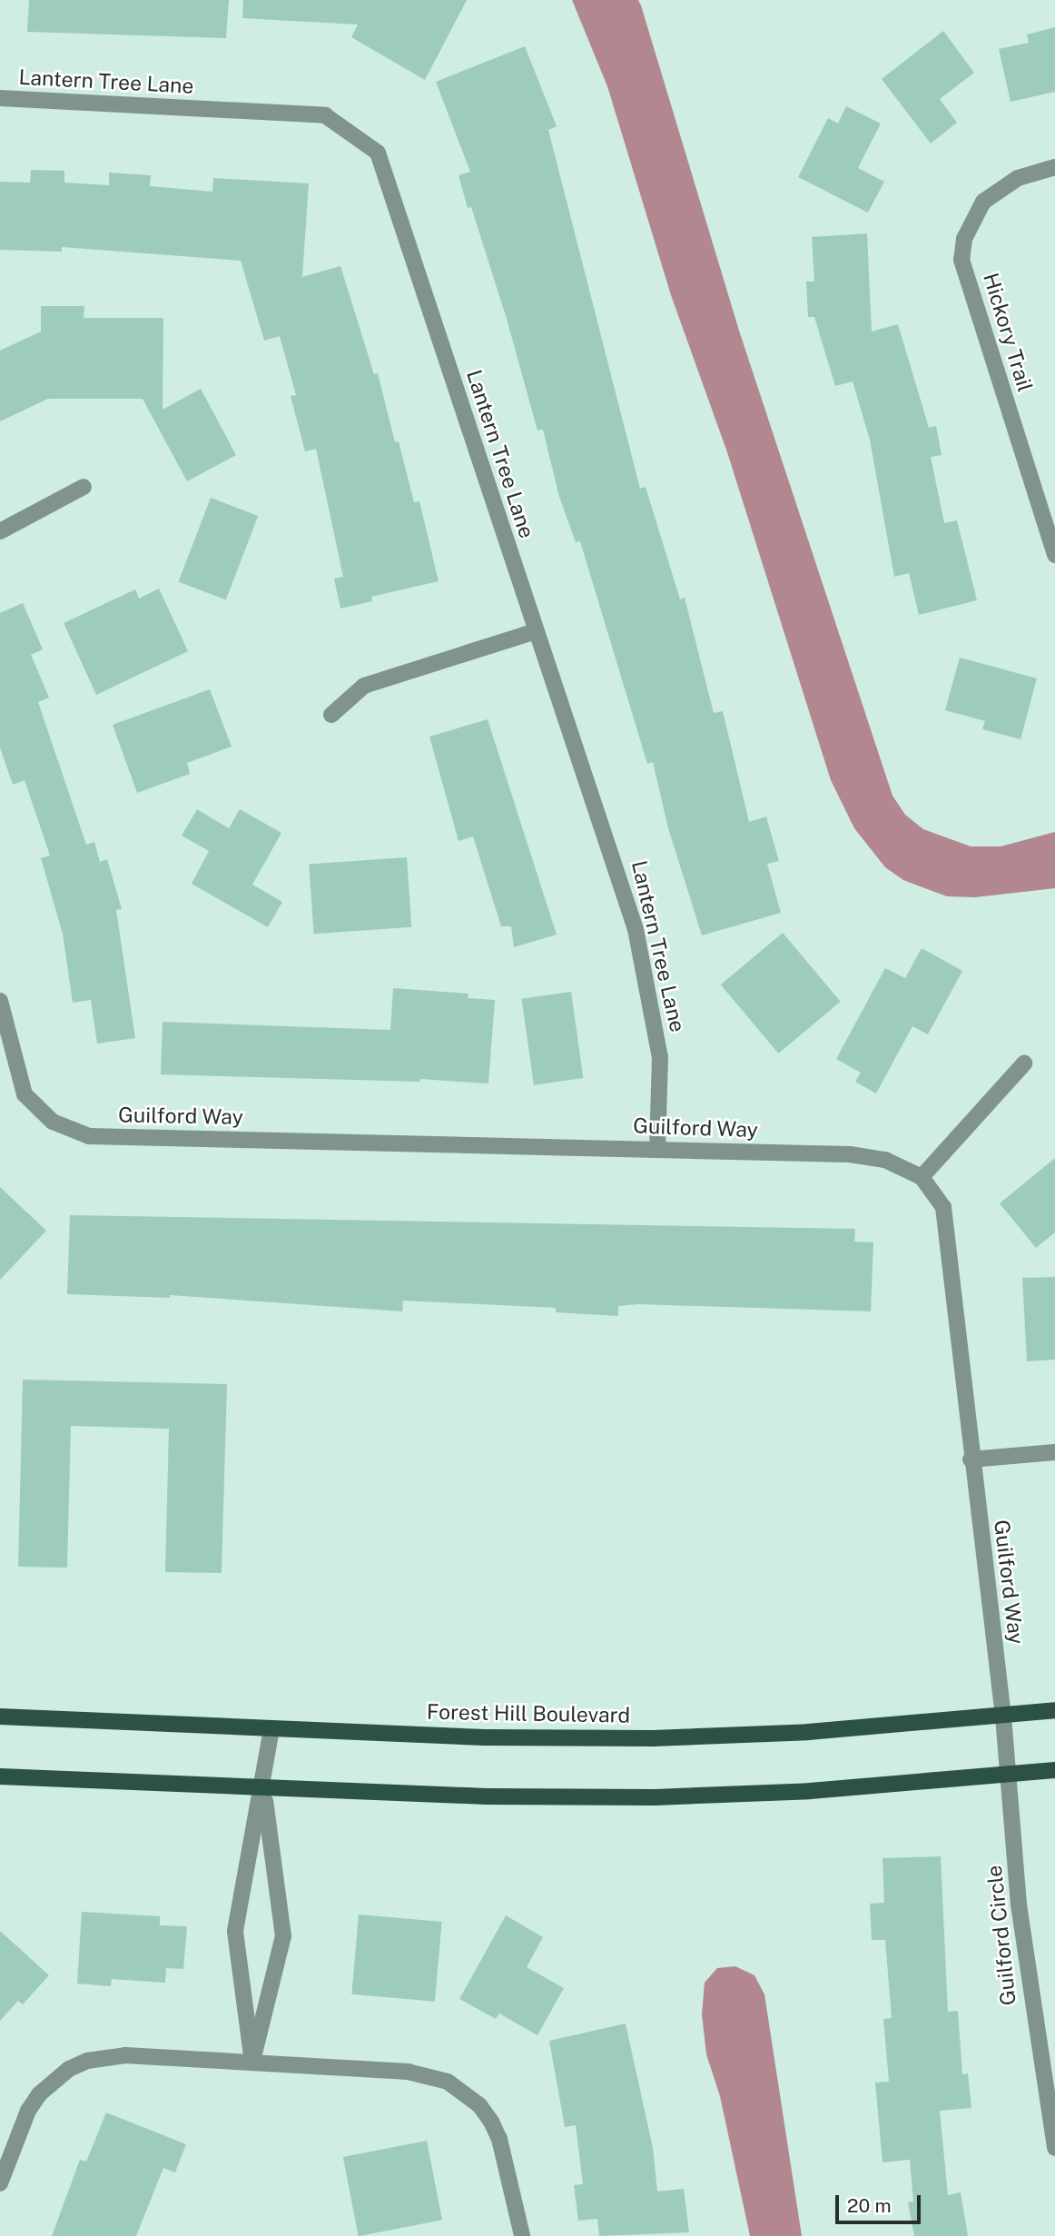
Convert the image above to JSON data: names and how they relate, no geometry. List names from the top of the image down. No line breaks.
{"streets":{"main road":["Forest Hill Boulevard"],"street":["Lantern Tree Lane","Hickory Trail","Guilford Way","Guilford Circle"]},"crossings":[["Lantern Tree Lane","Guilford Way"],["Guilford Way","Forest Hill Boulevard"],["Guilford Way","Guilford Circle"],["Forest Hill Boulevard","Guilford Circle"]],"scale_bar":"20 m"}
